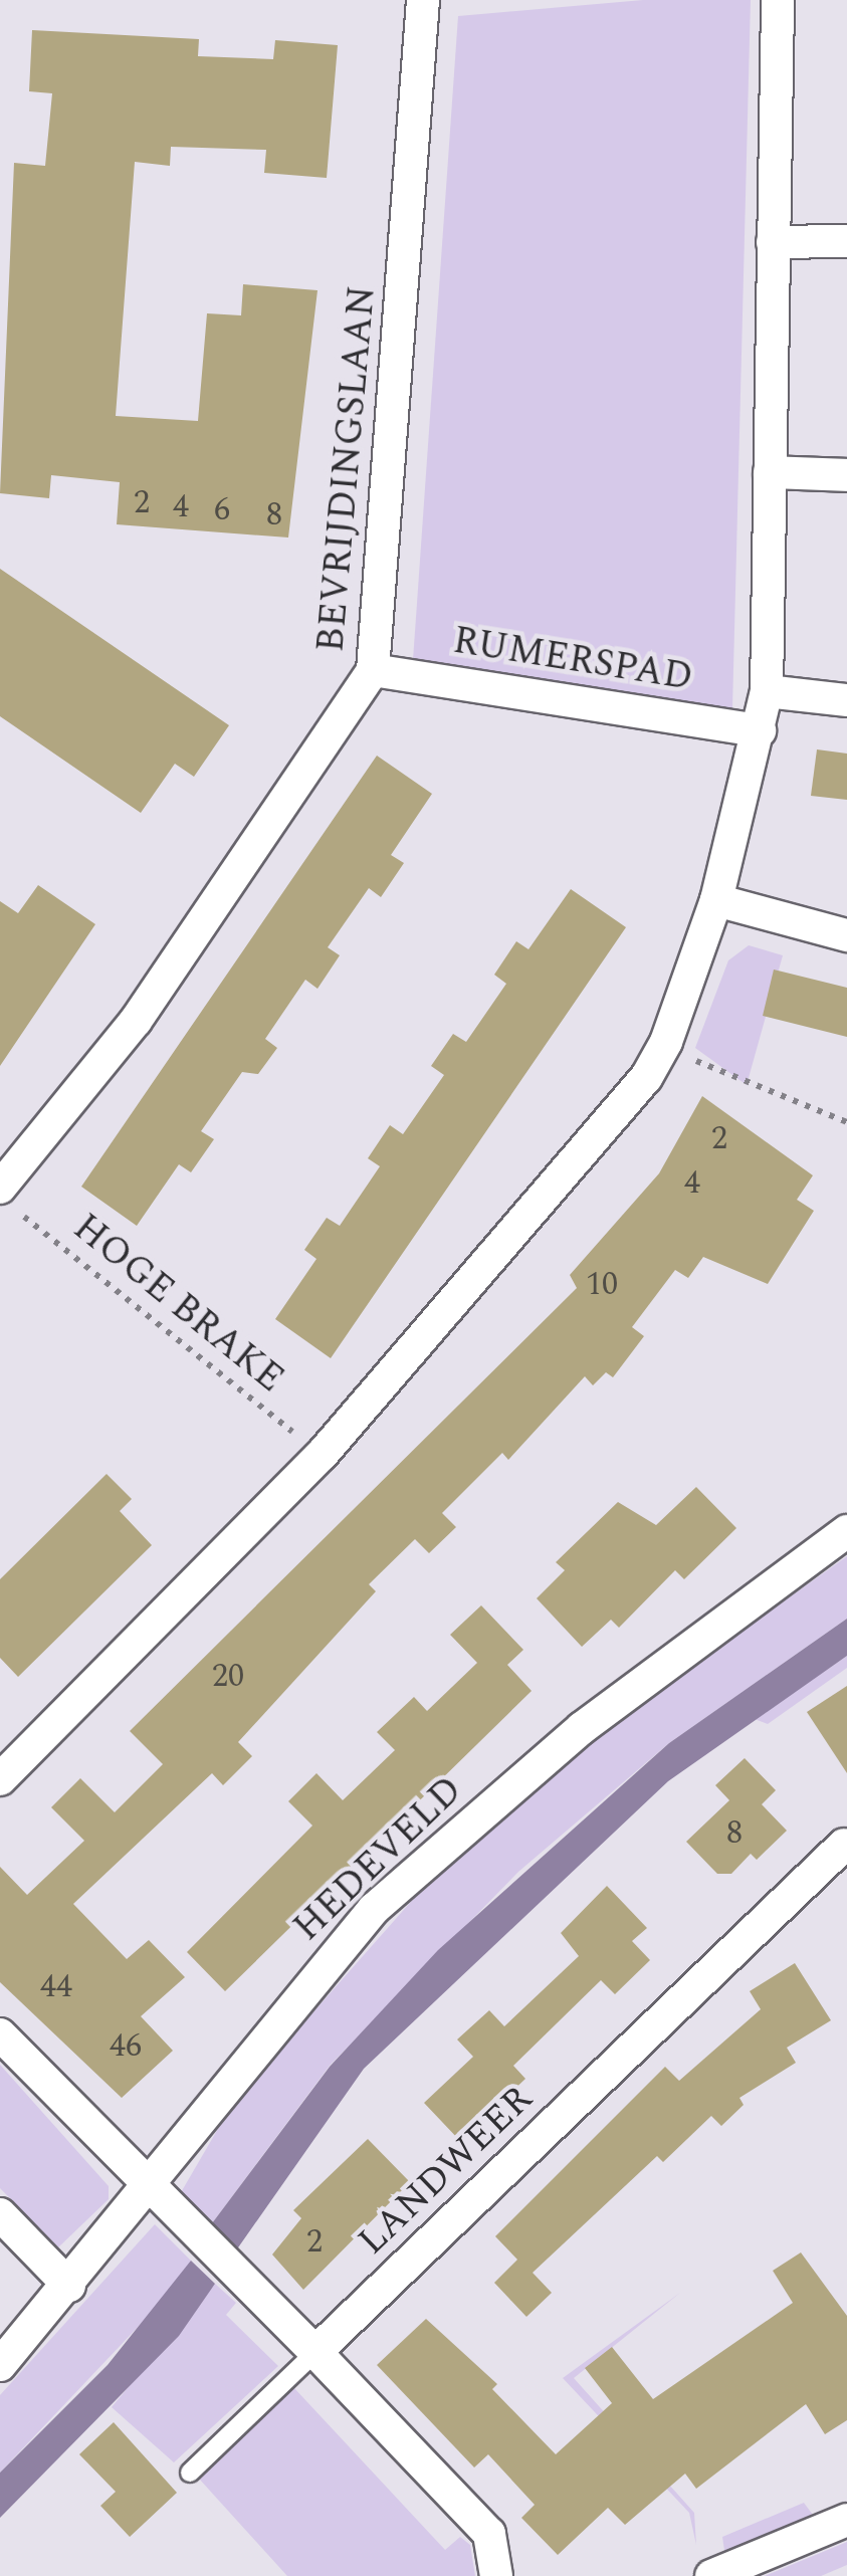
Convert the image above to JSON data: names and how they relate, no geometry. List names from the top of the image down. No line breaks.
{"streets":{"street":["BEVRIJDINGSLAAN","RUMERSPAD","HEDEVELD","LANDWEER"],"path":["HOGE BRAKE"]},"crossings":[["BEVRIJDINGSLAAN","RUMERSPAD"],["BEVRIJDINGSLAAN","HOGE BRAKE"]],"house_numbers":["2","4","6","8","2","4","10","20","8","44","46","2"]}
